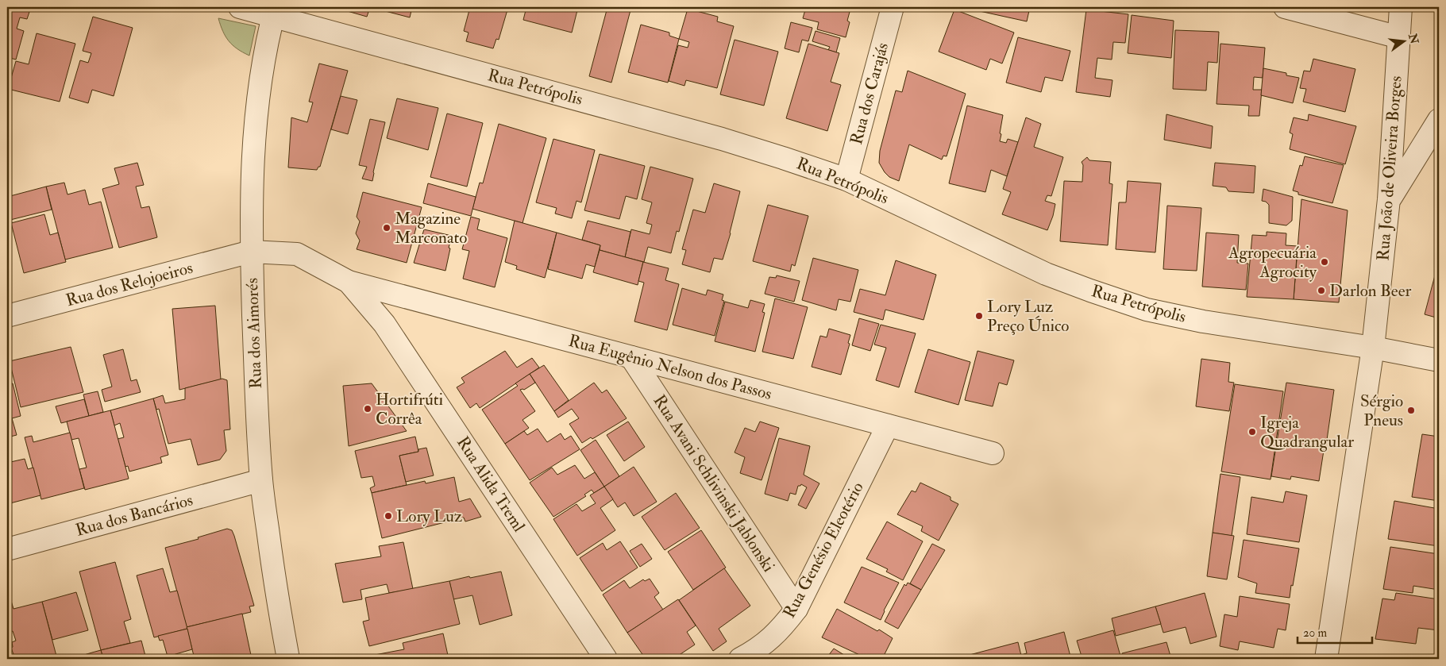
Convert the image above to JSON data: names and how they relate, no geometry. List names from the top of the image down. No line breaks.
{"streets":{"street":["Rua Petrópolis","Rua dos Carajás","Rua João de Oliveira Borges","Rua dos Relojoeiros","Rua dos Aimorés","Rua Eugênio Nelson dos Passos","Rua Avani Schlivinski Jablonski","Rua Alida Treml","Rua dos Bancários","Rua Genésio Eleotério"]},"crossings":[["Rua Petrópolis","Rua dos Carajás"],["Rua Petrópolis","Rua João de Oliveira Borges"],["Rua Petrópolis","Rua dos Aimorés"],["Rua dos Relojoeiros","Rua dos Aimorés"],["Rua dos Relojoeiros","Rua Alida Treml"],["Rua dos Aimorés","Rua Alida Treml"],["Rua dos Aimorés","Rua dos Bancários"],["Rua Eugênio Nelson dos Passos","Rua Avani Schlivinski Jablonski"],["Rua Eugênio Nelson dos Passos","Rua Alida Treml"],["Rua Eugênio Nelson dos Passos","Rua Genésio Eleotério"],["Rua Avani Schlivinski Jablonski","Rua Genésio Eleotério"]],"places":["Magazine Marconato","Agropecuária Agrocity","Darlon Beer","Lory Luz Preço Único","Hortifrúti Corrêa","Sérgio Pneus","Igreja Quadrangular","Lory Luz"],"scale_bar":"20 m","north":"right"}
